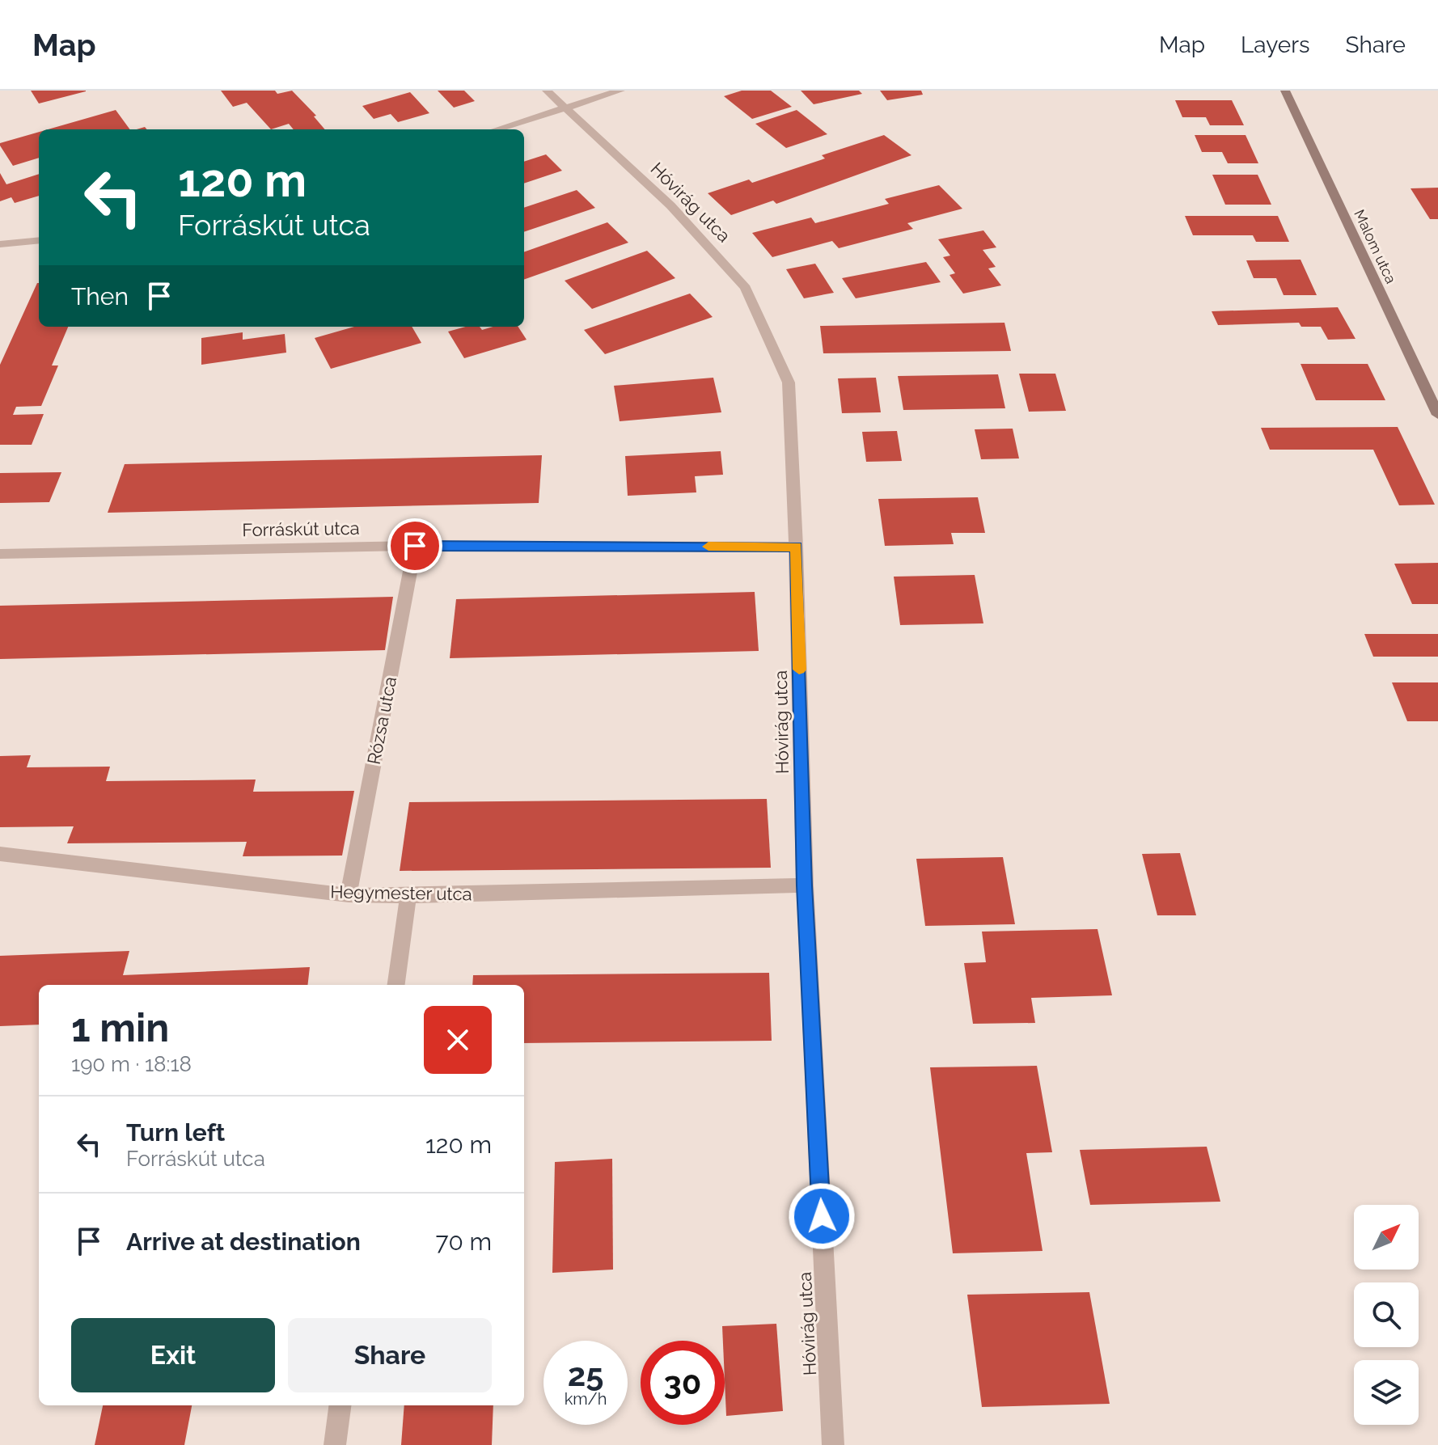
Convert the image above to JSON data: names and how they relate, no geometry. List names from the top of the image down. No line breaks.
{"streets":{"main road":["Malom utca"],"street":["Hóvirág utca","Forráskút utca","Rózsa utca","Hegymester utca"]},"crossings":[["Hóvirág utca","Forráskút utca"],["Hóvirág utca","Hegymester utca"],["Forráskút utca","Rózsa utca"],["Rózsa utca","Hegymester utca"]],"north":"top right","page":{"header":"Map","nav":["Map","Layers","Share"],"turn":["120 m","Forráskút utca"],"then":"Then","heading":["1 min","190 m · 18:18"],"list":[{"name":"Turn left","note":"Forráskút utca","value":"120 m"},{"name":"Arrive at destination","value":"70 m"}],"buttons":["Exit","Share"],"speed":"25 km/h","limit":"30"}}
